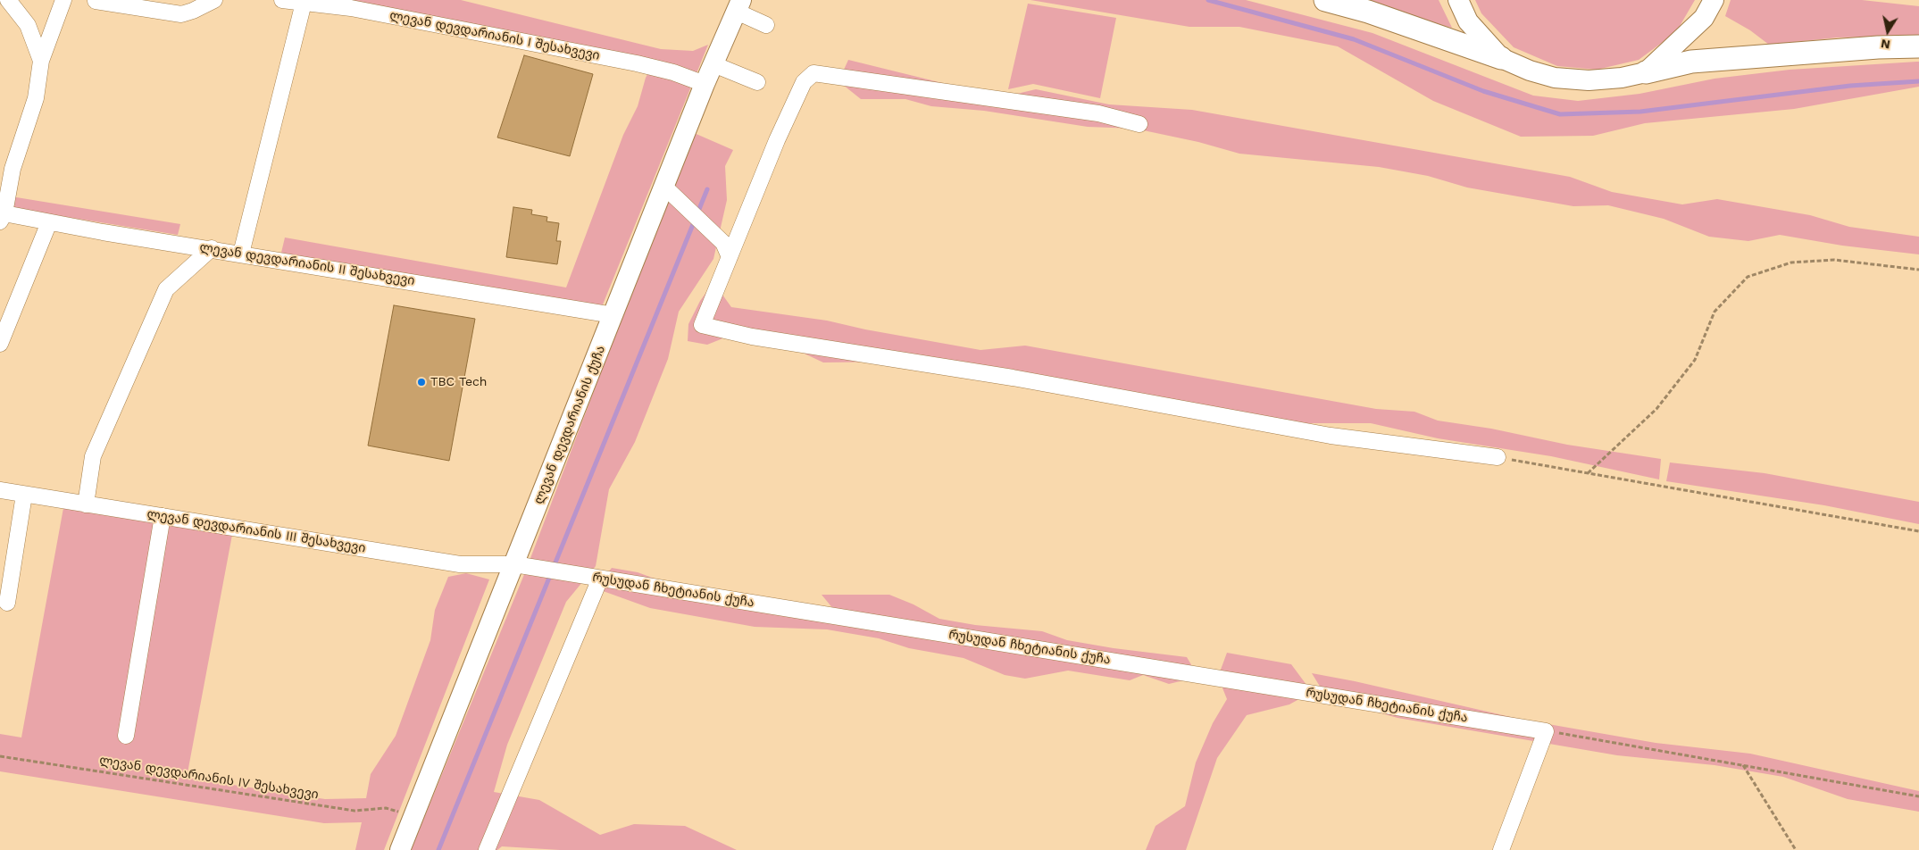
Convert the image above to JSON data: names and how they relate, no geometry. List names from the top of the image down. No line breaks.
{"streets":{"main road":["ლევან დევდარიანის ქუჩა"],"street":["ლევან დევდარიანის I შესახვევი","ლევან დევდარიანის II შესახვევი","ლევან დევდარიანის III შესახვევი","რუსუდან ჩხეტიანის ქუჩა"],"path":["ლევან დევდარიანის IV შესახვევი"]},"crossings":[["ლევან დევდარიანის I შესახვევი","ლევან დევდარიანის ქუჩა"],["ლევან დევდარიანის II შესახვევი","ლევან დევდარიანის ქუჩა"],["ლევან დევდარიანის ქუჩა","ლევან დევდარიანის III შესახვევი"],["ლევან დევდარიანის ქუჩა","რუსუდან ჩხეტიანის ქუჩა"],["ლევან დევდარიანის ქუჩა","ლევან დევდარიანის IV შესახვევი"],["ლევან დევდარიანის III შესახვევი","რუსუდან ჩხეტიანის ქუჩა"]],"places":["TBC Tech"],"north":"bottom"}
